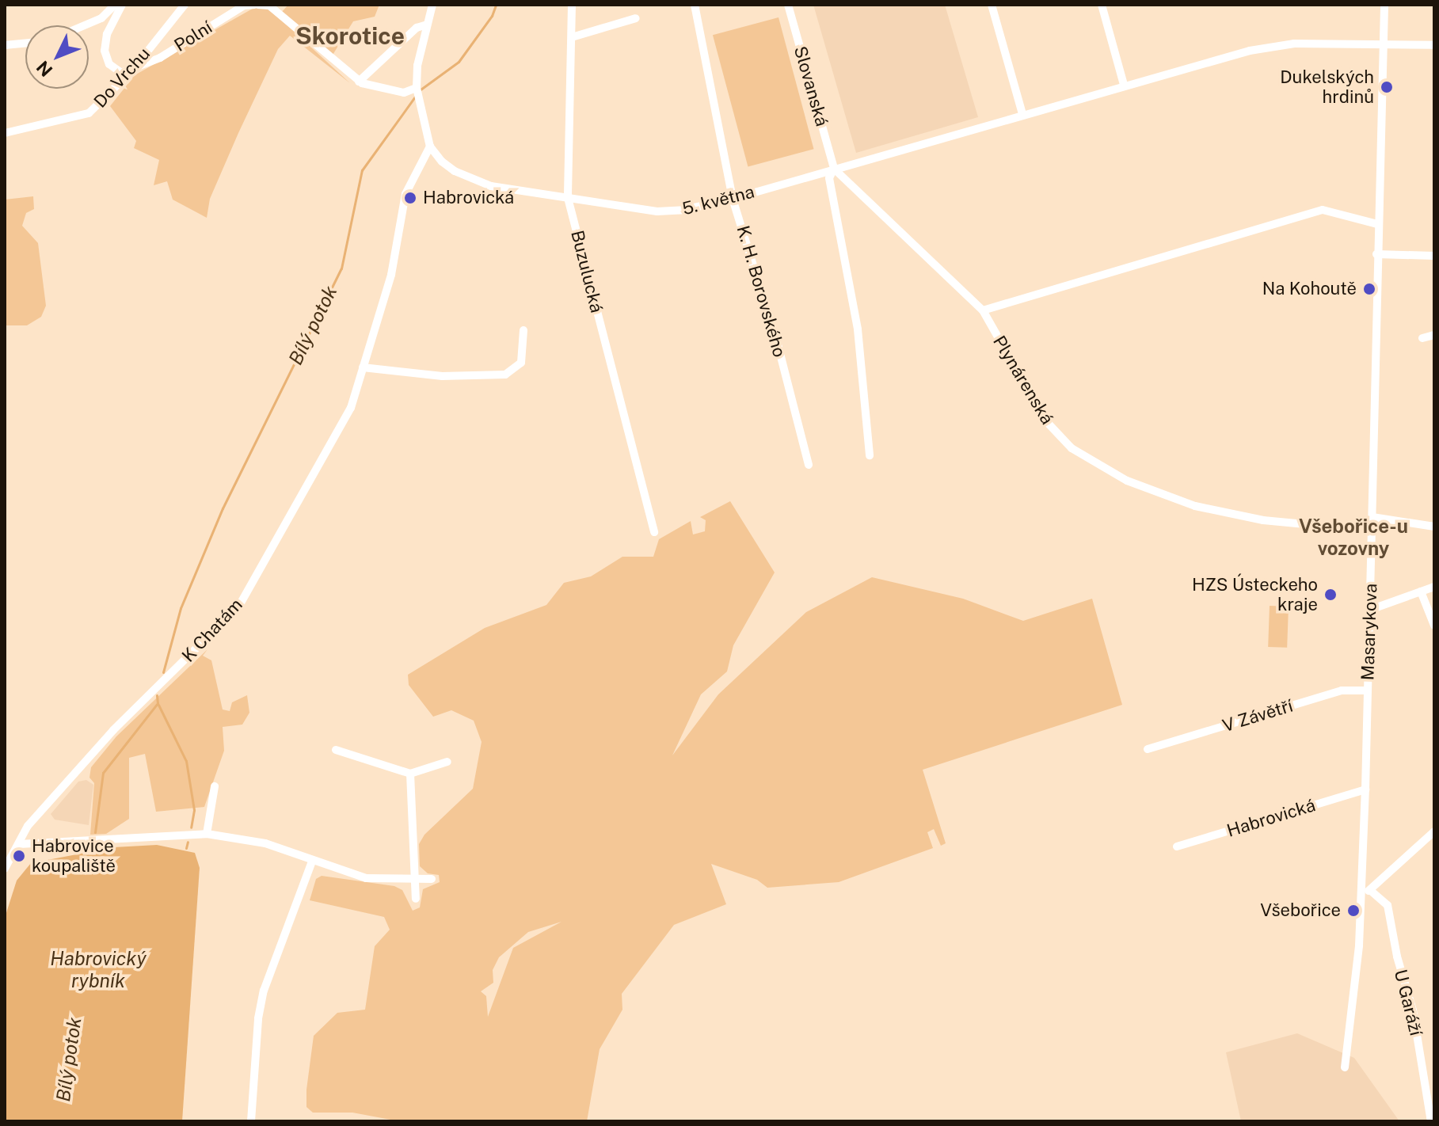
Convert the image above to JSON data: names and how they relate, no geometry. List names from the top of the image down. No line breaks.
{"streets":{"street":["Polní","Do Vrchu","Slovanská","5. května","Buzulucká","K. H. Borovského","Plynárenská","K Chatám","Masarykova","V Závětří","Habrovická","U Garáží"]},"crossings":[["Polní","Do Vrchu"],["Slovanská","5. května"],["Slovanská","Plynárenská"],["5. května","Buzulucká"],["5. května","K. H. Borovského"],["5. května","Plynárenská"],["5. května","K Chatám"],["Plynárenská","Masarykova"],["Masarykova","V Závětří"],["Masarykova","Habrovická"]],"districts":["Skorotice","Všebořice-u vozovny"],"water":["Bílý potok","Habrovický rybník"],"places":["Dukelských hrdinů","Habrovická","Na Kohoutě","HZS Ústeckeho kraje","Habrovice koupaliště","Všebořice"],"north":"bottom left"}
